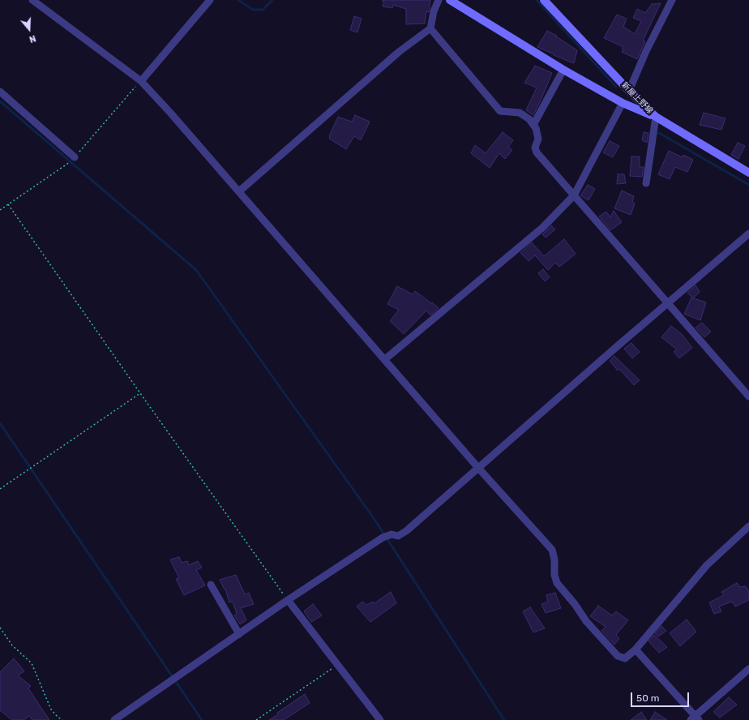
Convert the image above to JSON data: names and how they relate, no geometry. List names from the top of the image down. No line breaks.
{"streets":{"main road":["新屋上野線"]},"scale_bar":"50 m","north":"bottom"}
